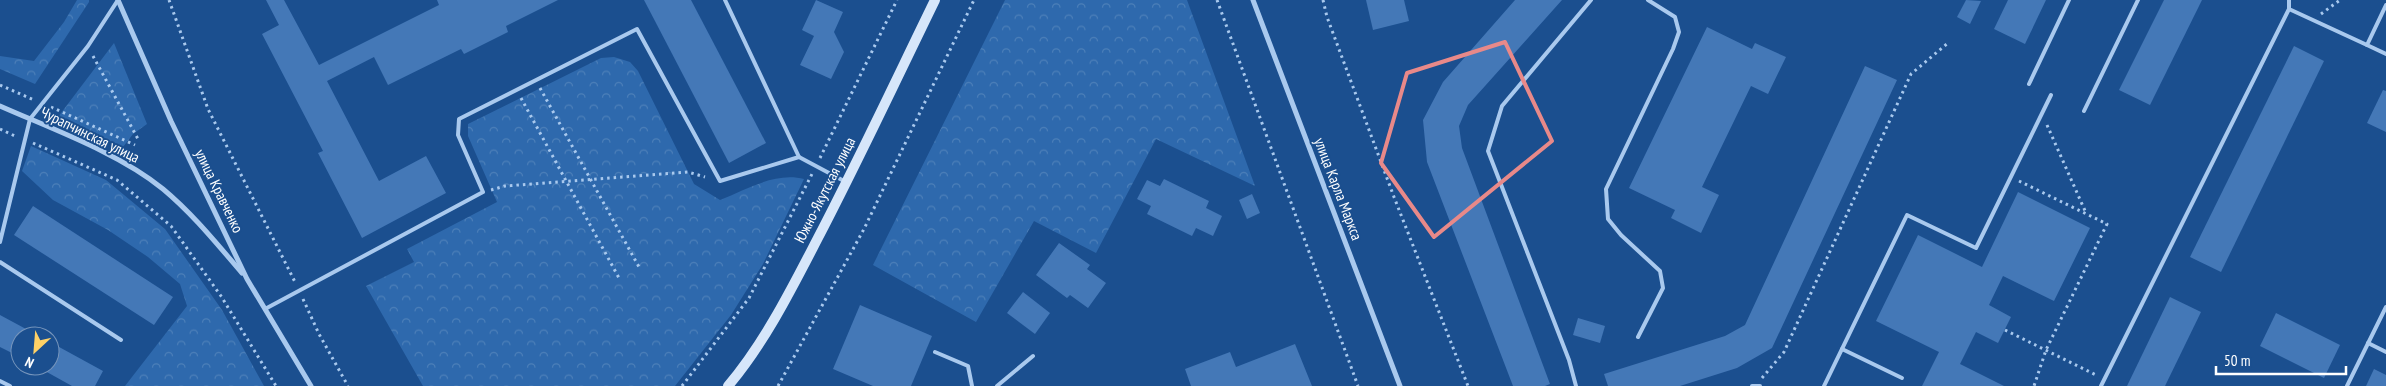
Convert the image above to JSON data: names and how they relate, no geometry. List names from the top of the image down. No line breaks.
{"streets":{"street":["Чурапчинская улица","улица Карла Маркса","Южно-Якутская улица","улица Кравченко"]},"crossings":[["Чурапчинская улица","улица Кравченко"]],"scale_bar":"50 m","north":"bottom left"}
